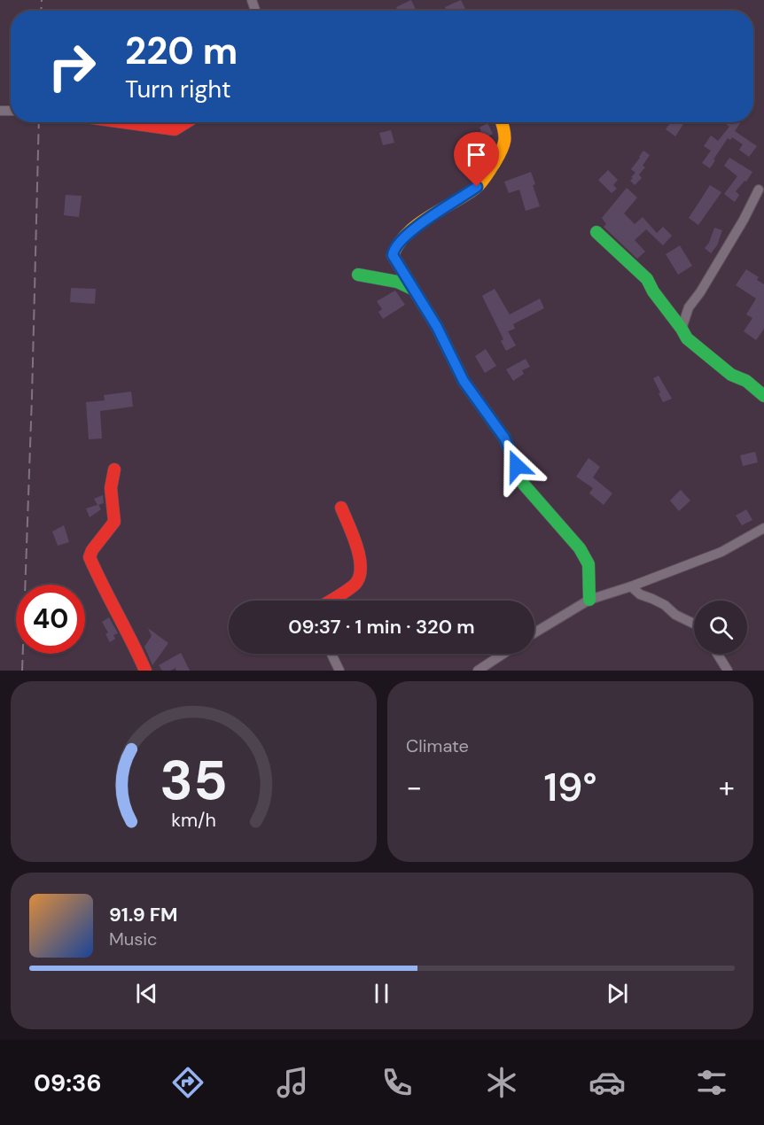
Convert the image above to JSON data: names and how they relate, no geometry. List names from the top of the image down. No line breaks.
{"page":{"turn":["220 m","Turn right"],"limit":"40","trip":"09:37 · 1 min · 320 m","tile":"Climate","heat":["−","19°","+"],"song":["91.9 FM","Music"],"tabs":"09:36","gauge":["35","km/h"]}}
